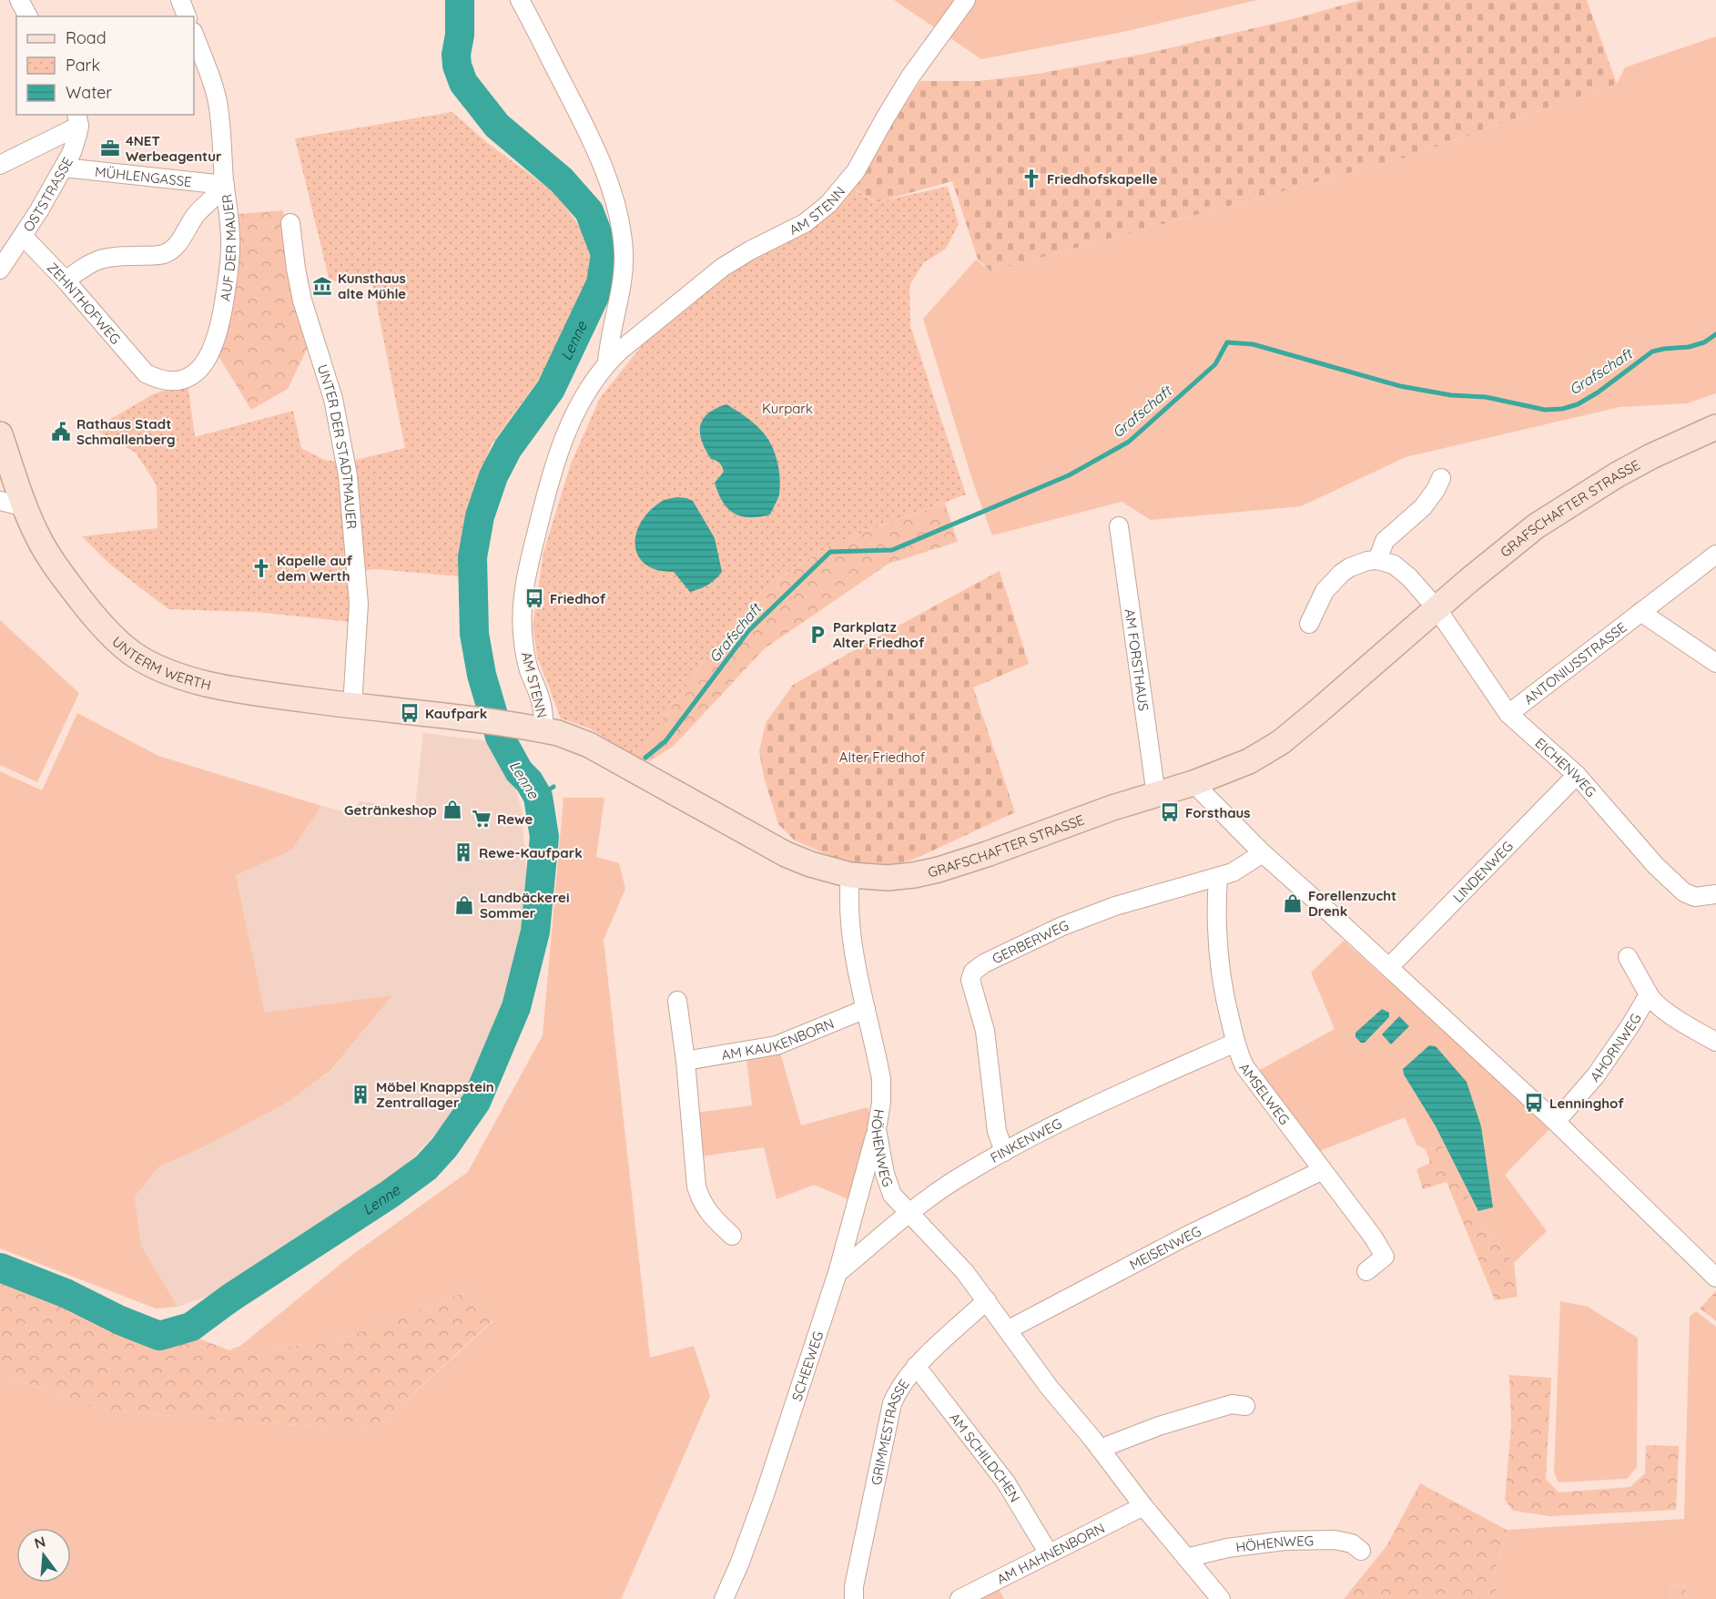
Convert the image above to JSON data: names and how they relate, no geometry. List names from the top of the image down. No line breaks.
{"streets":{"street":["MÜHLENGASSE","OSTSTRASSE","AM STENN","AUF DER MAUER","ZEHNTHOFWEG","UNTER DER STADTMAUER","GRAFSCHAFTER STRASSE","UNTERM WERTH","AM FORSTHAUS","ANTONIUSSTRASSE","EICHENWEG","LINDENWEG","GERBERWEG","AM KAUKENBORN","AHORNWEG","AMSELWEG","FINKENWEG","HÖHENWEG","MEISENWEG","SCHEEWEG","GRIMMESTRASSE","AM SCHILDCHEN","AM HAHNENBORN"]},"crossings":[["MÜHLENGASSE","OSTSTRASSE"],["MÜHLENGASSE","AUF DER MAUER"],["OSTSTRASSE","ZEHNTHOFWEG"],["AM STENN","GRAFSCHAFTER STRASSE"],["AUF DER MAUER","ZEHNTHOFWEG"],["UNTER DER STADTMAUER","UNTERM WERTH"],["GRAFSCHAFTER STRASSE","UNTERM WERTH"],["GRAFSCHAFTER STRASSE","AM FORSTHAUS"],["GRAFSCHAFTER STRASSE","EICHENWEG"],["GRAFSCHAFTER STRASSE","HÖHENWEG"],["ANTONIUSSTRASSE","EICHENWEG"],["EICHENWEG","LINDENWEG"],["GERBERWEG","AMSELWEG"],["GERBERWEG","FINKENWEG"],["AM KAUKENBORN","HÖHENWEG"],["AMSELWEG","FINKENWEG"],["AMSELWEG","MEISENWEG"],["FINKENWEG","HÖHENWEG"],["FINKENWEG","SCHEEWEG"],["HÖHENWEG","MEISENWEG"],["HÖHENWEG","SCHEEWEG"],["HÖHENWEG","GRIMMESTRASSE"],["HÖHENWEG","AM HAHNENBORN"],["GRIMMESTRASSE","AM SCHILDCHEN"],["AM SCHILDCHEN","AM HAHNENBORN"]],"water":["Lenne","Grafschaft"],"parks":["Kurpark","Alter Friedhof"],"places":{"office":["4NET Werbeagentur"],"church":["Friedhofskapelle","Kapelle auf dem Werth"],"museum":["Kunsthaus alte Mühle"],"public building":["Rathaus Stadt Schmallenberg"],"bus stop":["Friedhof","Kaufpark","Forsthaus","Lenninghof"],"parking":["Parkplatz Alter Friedhof"],"shop":["Getränkeshop","Forellenzucht Drenk","Landbäckerei Sommer"],"supermarket":["Rewe"],"building":["Rewe-Kaufpark","Möbel Knappstein Zentrallager"]},"legend":["Road","Park","Water"],"north":"top"}
